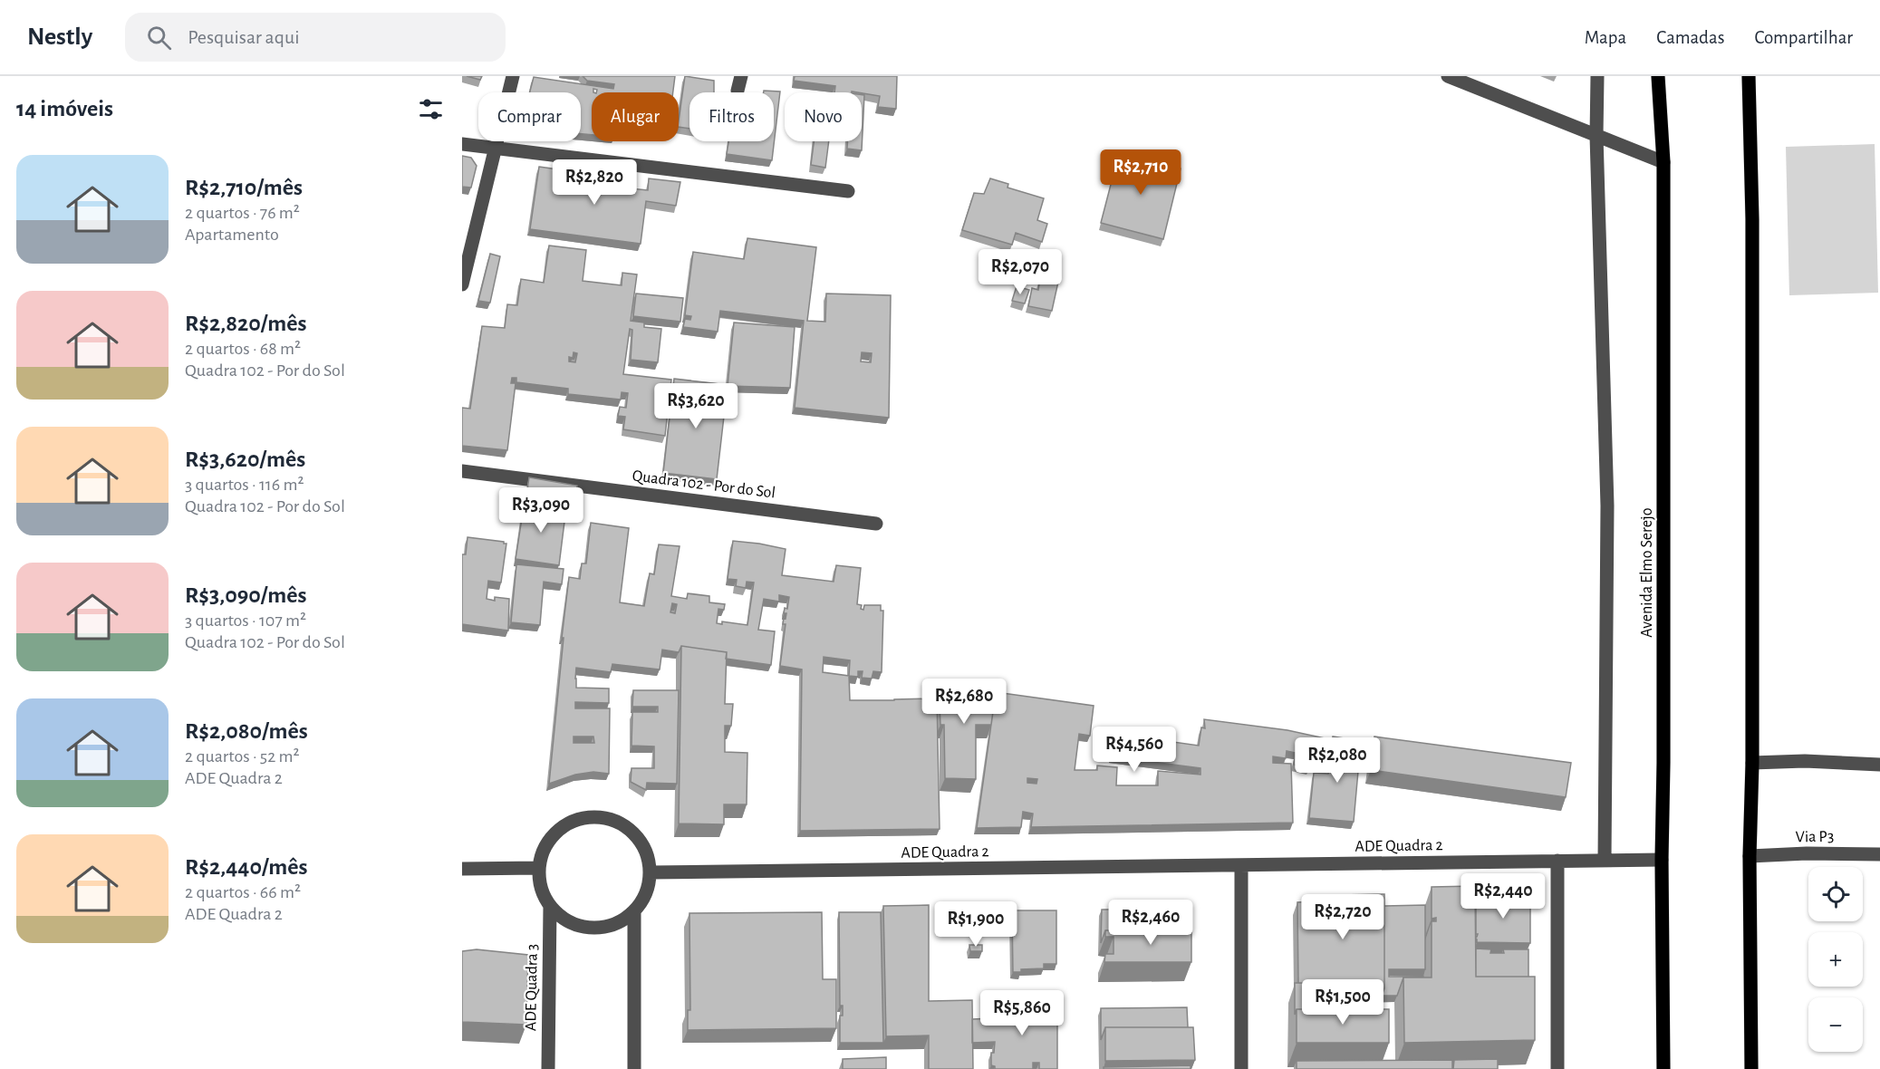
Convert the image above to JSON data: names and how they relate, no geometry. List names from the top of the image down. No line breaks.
{"streets":{"main road":["Avenida Elmo Serejo"],"street":["Quadra 102 - Por do Sol","Via P3","ADE Quadra 2","ADE Quadra 3"]},"crossings":[["Avenida Elmo Serejo","ADE Quadra 2"],["ADE Quadra 2","ADE Quadra 3"]],"page":{"header":"Nestly","search":"Pesquisar aqui","nav":["Mapa","Camadas","Compartilhar"],"heading":"14 imóveis","chip":["Comprar","Alugar","Filtros","Novo"],"list":[{"name":"R$2,710/mês","note":"2 quartos · 76 m² · Apartamento"},{"name":"R$2,820/mês","note":"2 quartos · 68 m² · Quadra 102 - Por do Sol"},{"name":"R$3,620/mês","note":"3 quartos · 116 m² · Quadra 102 - Por do Sol"},{"name":"R$3,090/mês","note":"3 quartos · 107 m² · Quadra 102 - Por do Sol"},{"name":"R$2,080/mês","note":"2 quartos · 52 m² · ADE Quadra 2"},{"name":"R$2,440/mês","note":"2 quartos · 66 m² · ADE Quadra 2"}],"price":["R$2,710","R$2,820","R$2,070","R$3,620","R$3,090","R$2,680","R$4,560","R$2,080","R$2,440","R$2,720","R$2,460","R$1,900","R$1,500","R$5,860"],"map_buttons":["+","−"]}}
